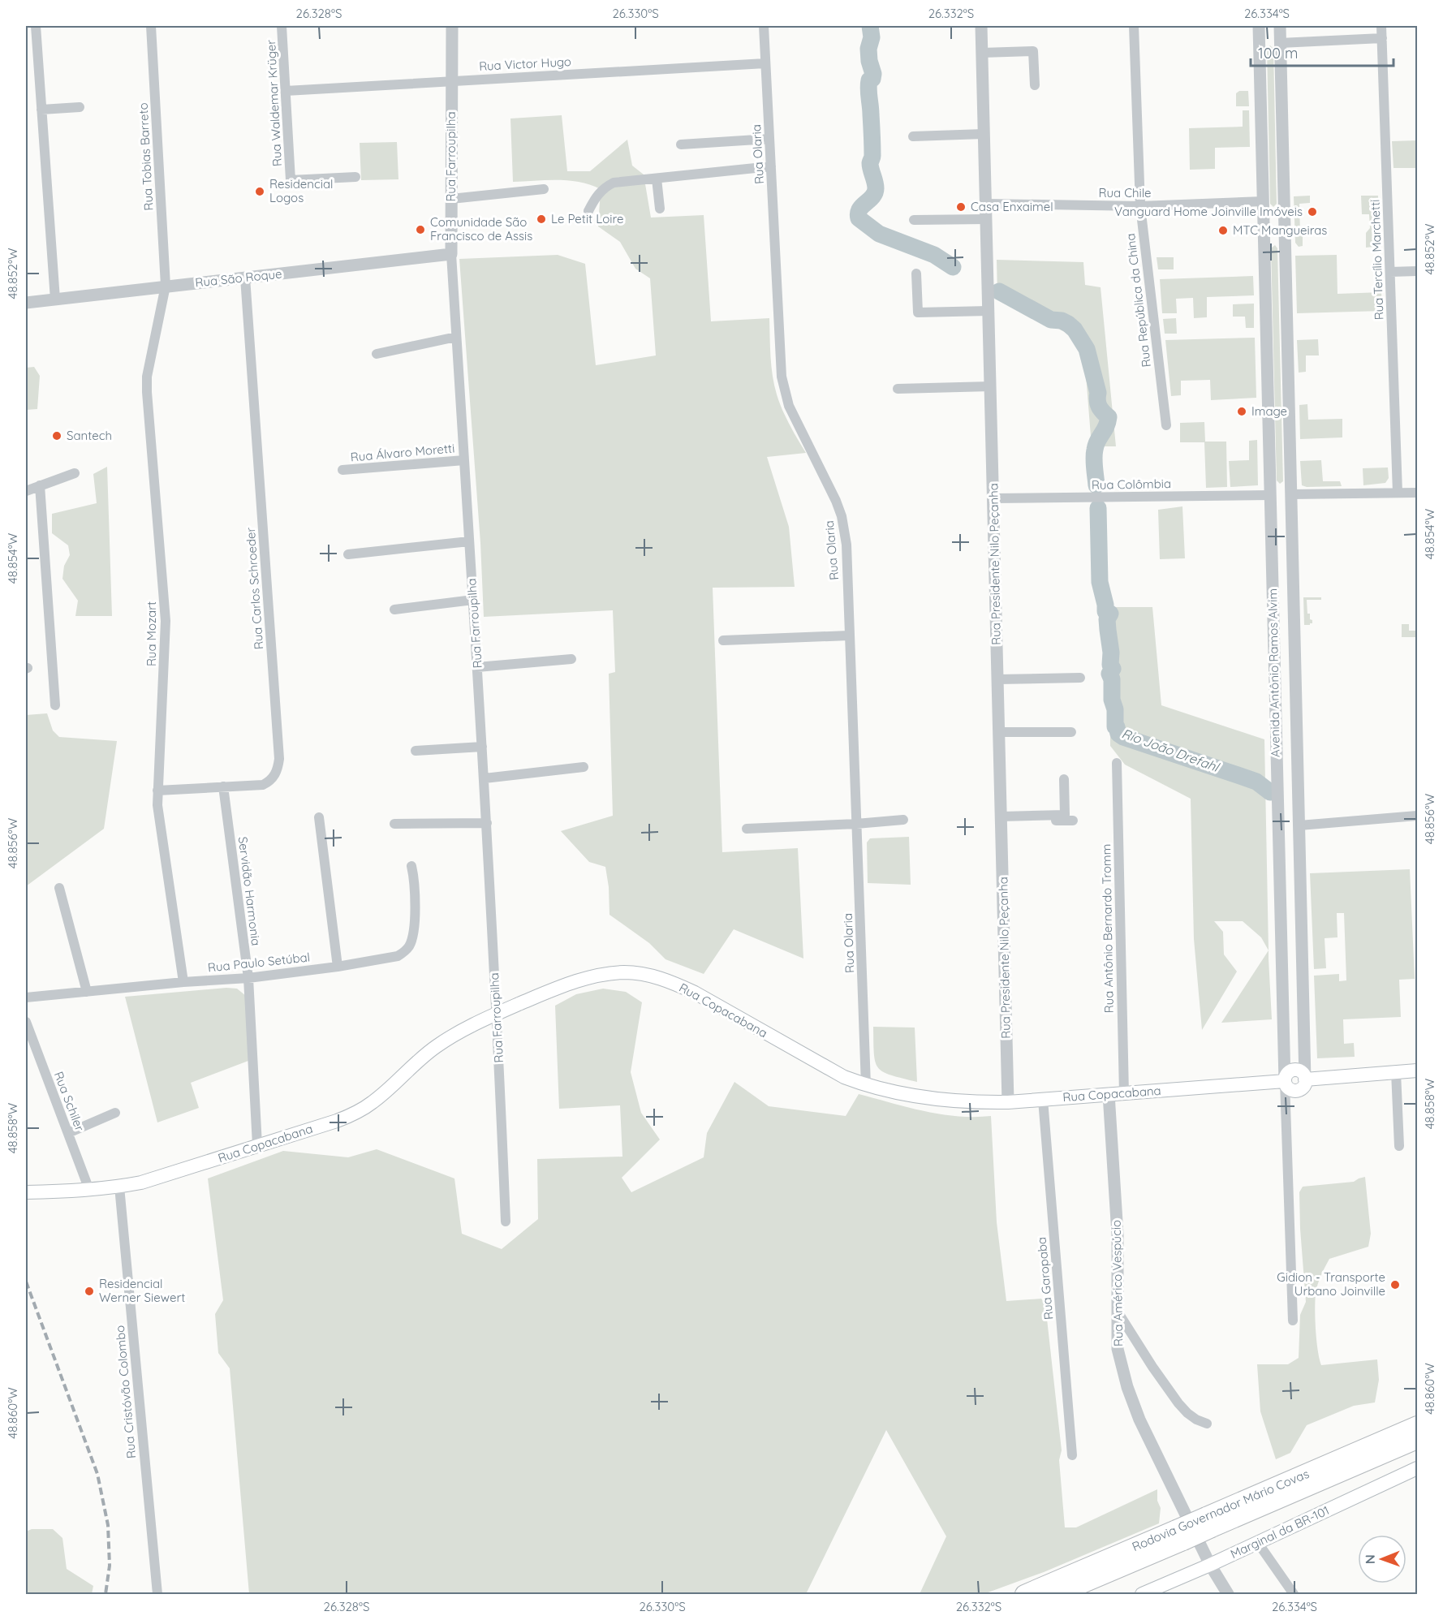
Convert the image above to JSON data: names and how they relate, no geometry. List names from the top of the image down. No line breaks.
{"streets":{"highway":["Rodovia Governador Mário Covas"],"main road":["Rua Copacabana","Marginal da BR-101"],"street":["Rua Victor Hugo","Rua Waldemar Krüger","Rua Olaria","Rua Tobias Barreto","Rua Farroupilha","Rua Chile","Rua Tercílio Marchetti","Rua São Roque","Rua República da China","Rua Álvaro Moretti","Rua Colômbia","Rua Presidente Nilo Peçanha","Rua Carlos Schroeder","Rua Mozart","Avenida Antônio Ramos Alvim","Servidão Harmonia","Rua Antônio Bernardo Tromm","Rua Paulo Setúbal","Rua Schiler","Rua Garopaba","Rua Américo Vespúcio","Rua Cristóvão Colombo"]},"crossings":[["Rua Victor Hugo","Rua Waldemar Krüger"],["Rua Victor Hugo","Rua Olaria"],["Rua Victor Hugo","Rua Farroupilha"],["Rua Olaria","Rua Copacabana"],["Rua Tobias Barreto","Rua São Roque"],["Rua Tobias Barreto","Rua Mozart"],["Rua Farroupilha","Rua São Roque"],["Rua Farroupilha","Rua Álvaro Moretti"],["Rua Farroupilha","Rua Copacabana"],["Rua Chile","Rua República da China"],["Rua Chile","Rua Presidente Nilo Peçanha"],["Rua Chile","Avenida Antônio Ramos Alvim"],["Rua São Roque","Rua Carlos Schroeder"],["Rua São Roque","Rua Mozart"],["Rua Colômbia","Rua Presidente Nilo Peçanha"],["Rua Colômbia","Avenida Antônio Ramos Alvim"],["Rua Presidente Nilo Peçanha","Rua Copacabana"],["Rua Carlos Schroeder","Rua Mozart"],["Rua Carlos Schroeder","Servidão Harmonia"],["Rua Mozart","Rua Paulo Setúbal"],["Avenida Antônio Ramos Alvim","Rua Copacabana"],["Servidão Harmonia","Rua Paulo Setúbal"],["Servidão Harmonia","Rua Copacabana"],["Rua Antônio Bernardo Tromm","Rua Copacabana"],["Rua Copacabana","Rua Schiler"],["Rua Copacabana","Rua Garopaba"],["Rua Copacabana","Rua Américo Vespúcio"],["Rua Copacabana","Rua Cristóvão Colombo"],["Rua Américo Vespúcio","Marginal da BR-101"]],"water":["Rio João Drefahl"],"places":["Residencial Logos","Casa Enxaimel","Vanguard Home Joinville Imóveis","Le Petit Loire","Comunidade São Francisco de Assis","MTC Mangueiras","Image","Santech","Gidion - Transporte Urbano Joinville","Residencial Werner Siewert"],"scale_bar":"100 m","north":"left","coordinates":["26.328°S","26.330°S","26.332°S","26.334°S","48.852°W","48.854°W","48.856°W","48.858°W","48.860°W"]}
